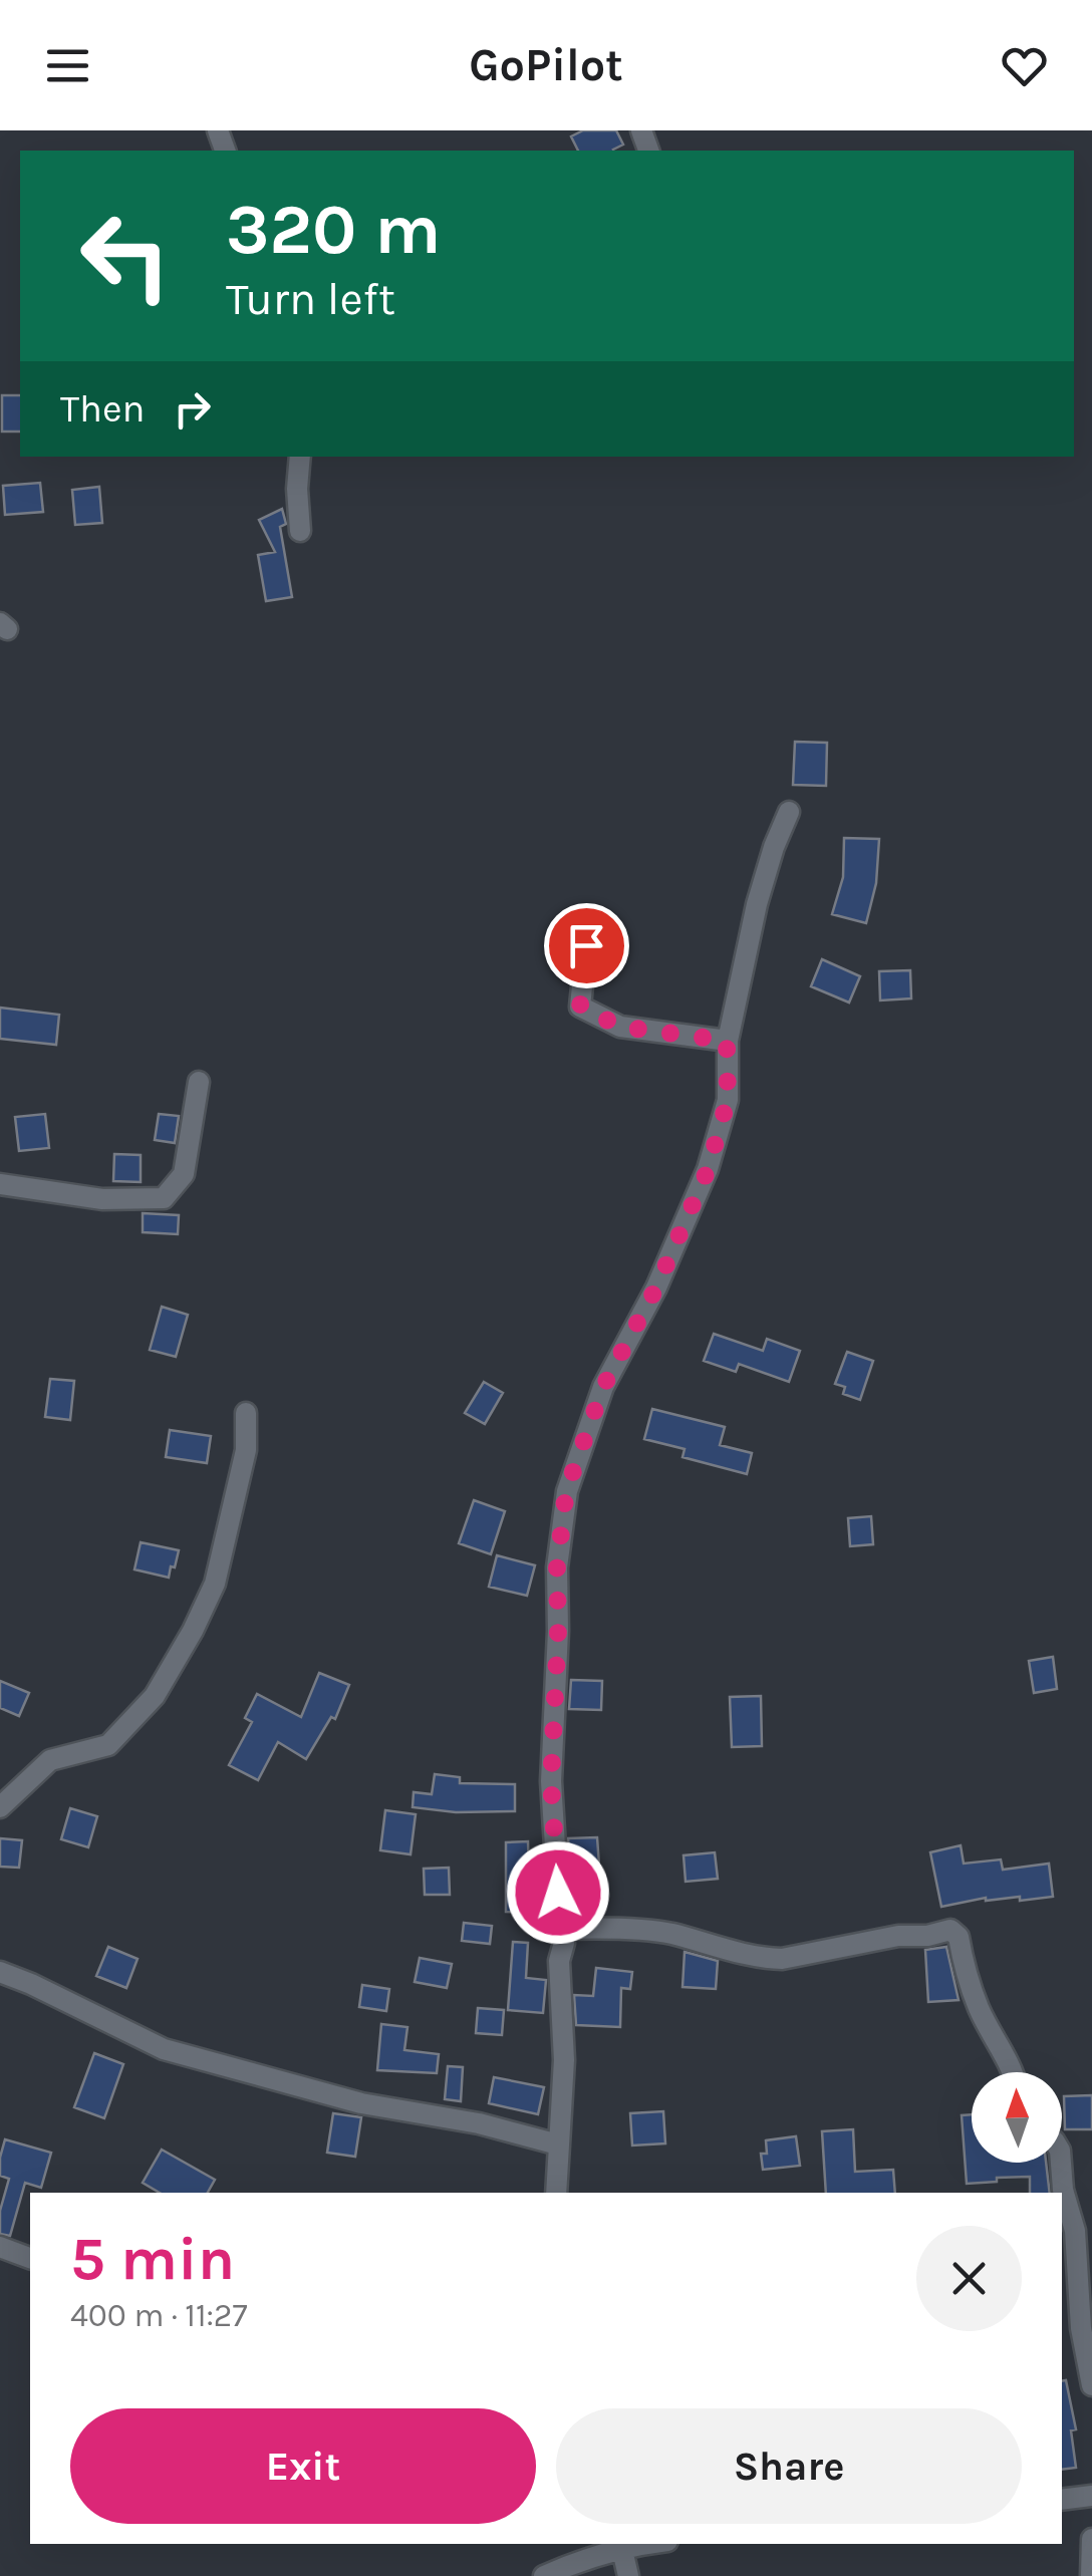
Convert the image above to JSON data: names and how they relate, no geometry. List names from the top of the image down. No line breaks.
{"north":"top","page":{"header":"GoPilot","turn":["320 m","Turn left"],"then":"Then","heading":["5 min","400 m · 11:27"],"buttons":["Exit","Share"]}}
